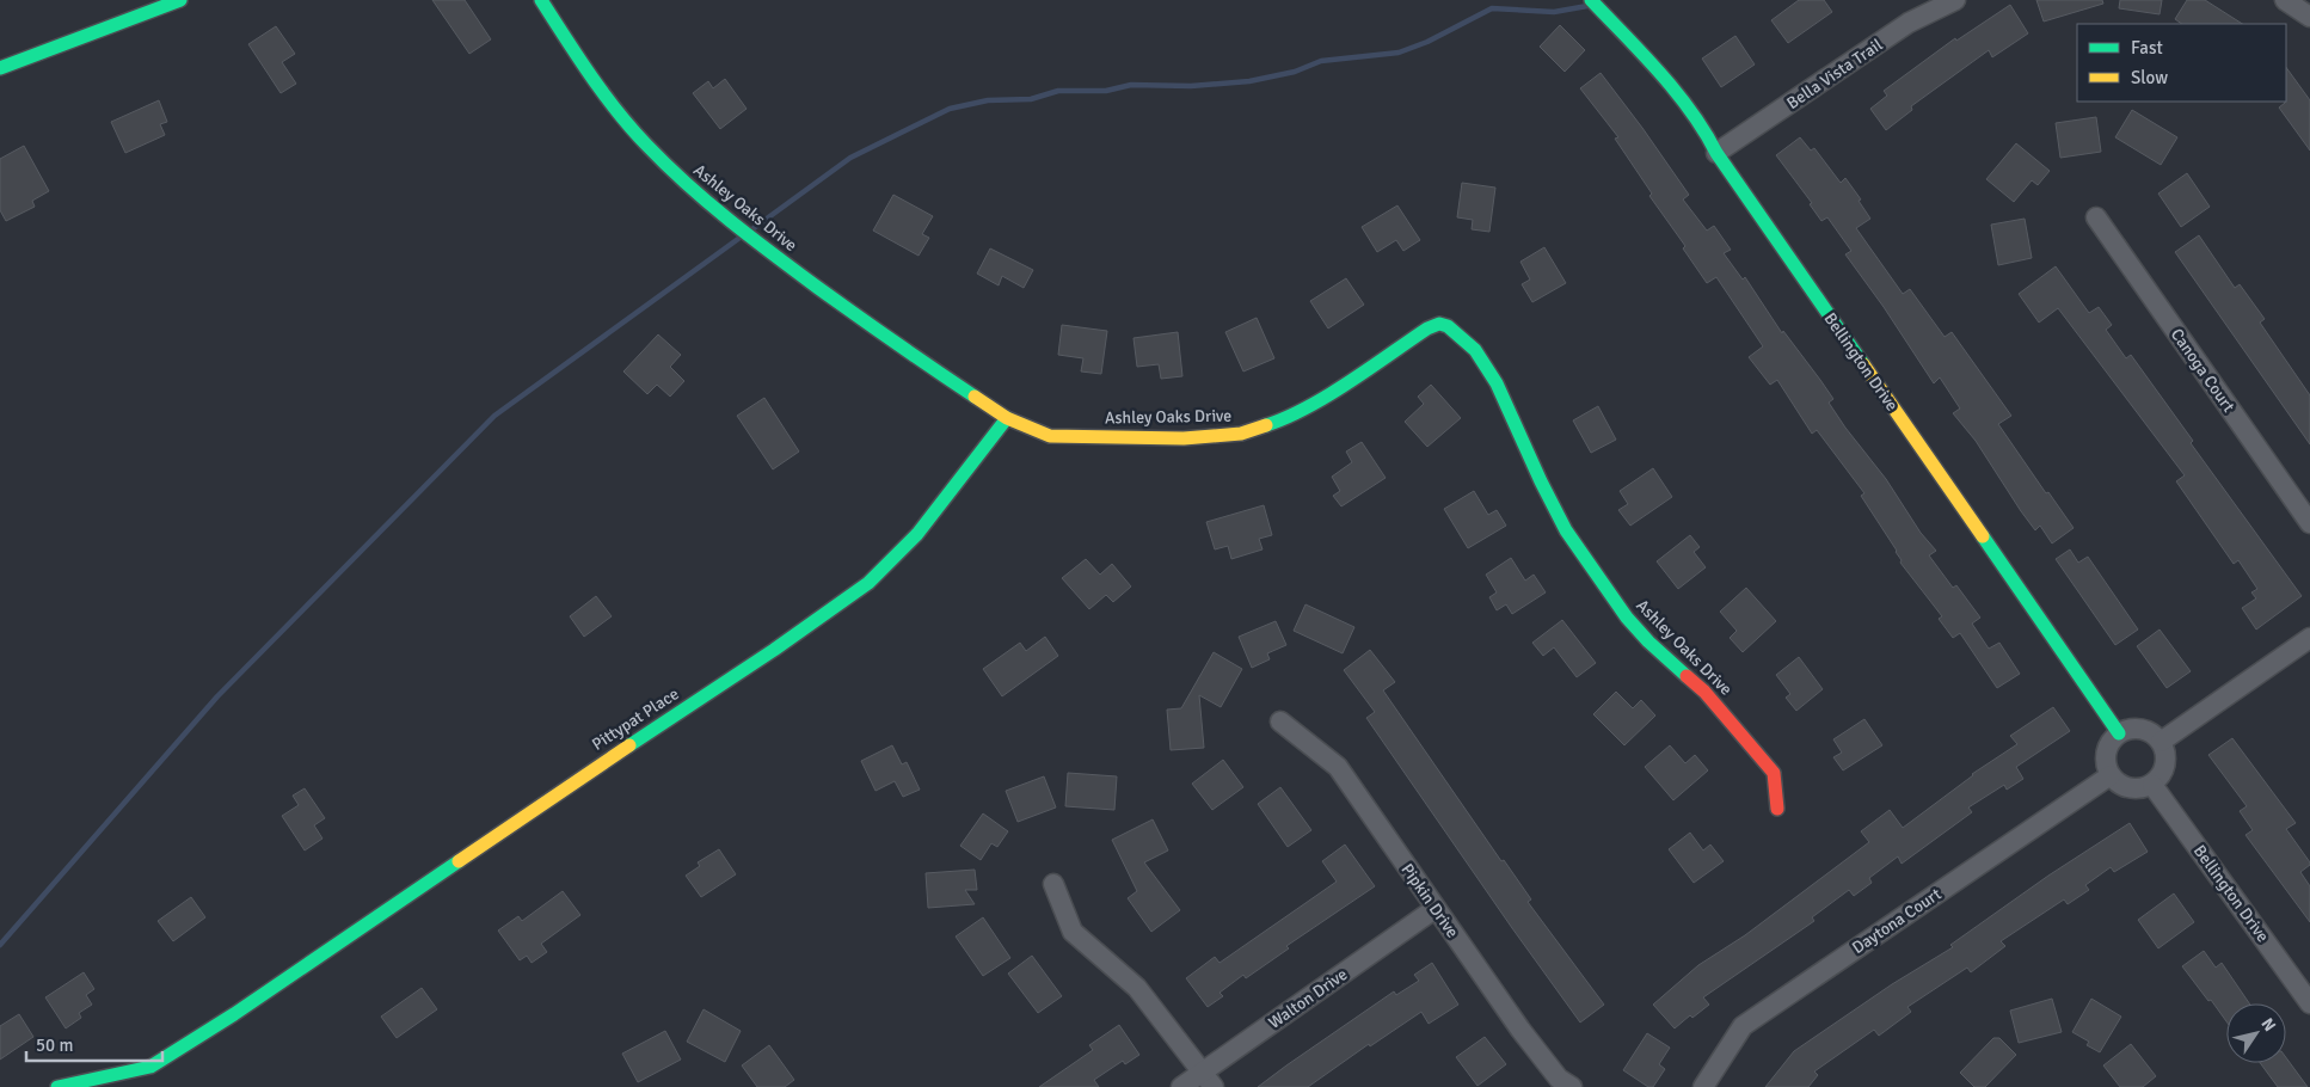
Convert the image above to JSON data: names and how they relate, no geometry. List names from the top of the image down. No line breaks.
{"streets":{"street":["Bella Vista Trail","Ashley Oaks Drive","Bellington Drive","Canoga Court","Pittypat Place","Pipkin Drive","Daytona Court","Walton Drive"]},"crossings":[["Bella Vista Trail","Bellington Drive"],["Ashley Oaks Drive","Pittypat Place"],["Bellington Drive","Daytona Court"],["Pipkin Drive","Walton Drive"]],"legend":["Fast","Slow"],"scale_bar":"50 m","north":"top right"}
